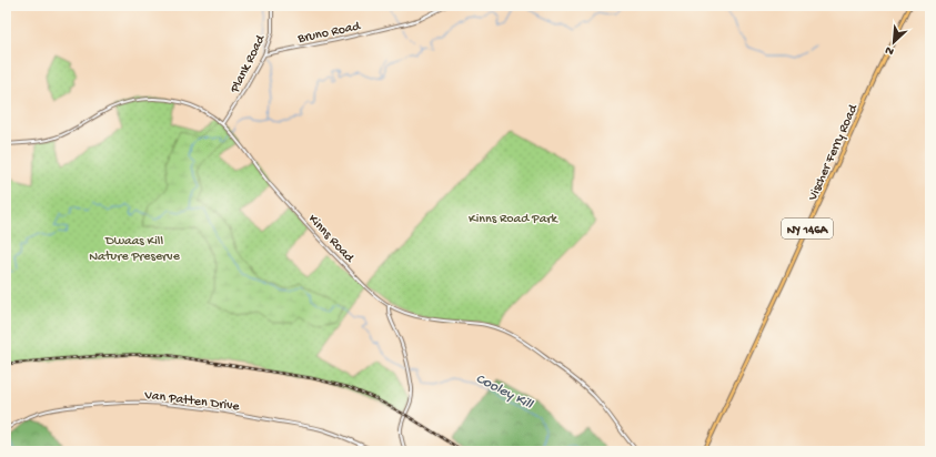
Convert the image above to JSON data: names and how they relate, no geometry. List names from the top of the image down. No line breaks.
{"streets":{"main road":["Vischer Ferry Road","NY 146A"],"street":["Bruno Road","Plank Road","Kinns Road","Van Patten Drive"]},"crossings":[["Bruno Road","Plank Road"],["Plank Road","Kinns Road"]],"water":["Cooley Kill"],"parks":["Kinns Road Park","Dwaas Kill Nature Preserve"],"north":"bottom left"}
